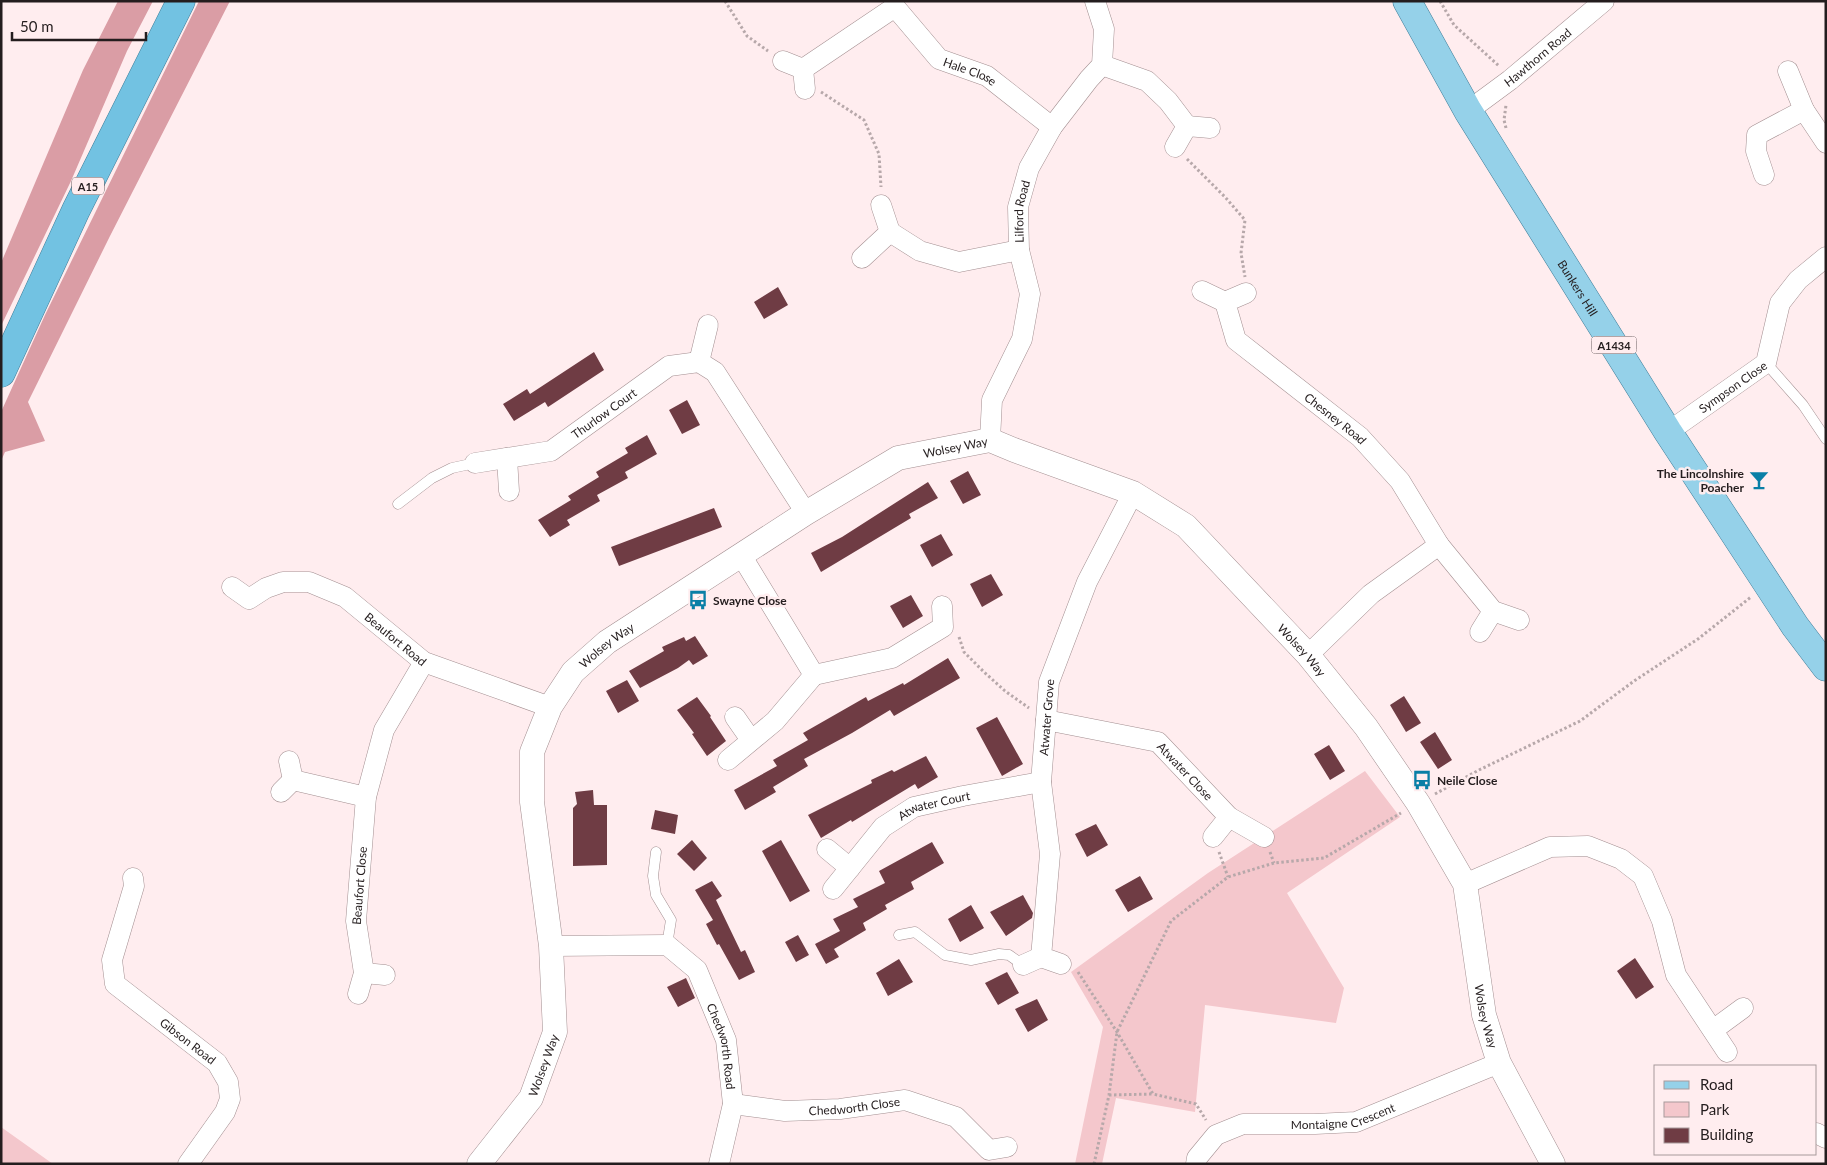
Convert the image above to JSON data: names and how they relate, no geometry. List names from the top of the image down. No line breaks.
{"streets":{"highway":["A15"],"main road":["Bunkers Hill","A1434"],"street":["Hawthorn Road","Hale Close","Lilford Road","Sympson Close","Thurlow Court","Chesney Road","Wolsey Way","Beaufort Road","Atwater Grove","Atwater Close","Atwater Court","Beaufort Close","Gibson Road","Chedworth Road","Chedworth Close","Montaigne Crescent"]},"crossings":[["Hawthorn Road","Bunkers Hill"],["Hale Close","Lilford Road"],["Lilford Road","Wolsey Way"],["Bunkers Hill","Sympson Close"],["Wolsey Way","Beaufort Road"],["Wolsey Way","Atwater Grove"],["Wolsey Way","Montaigne Crescent"],["Beaufort Road","Beaufort Close"],["Atwater Grove","Atwater Close"],["Atwater Grove","Atwater Court"],["Chedworth Road","Chedworth Close"]],"places":{"bar":["The Lincolnshire Poacher"],"bus stop":["Swayne Close","Neile Close"]},"legend":["Road","Park","Building"],"scale_bar":"50 m"}
